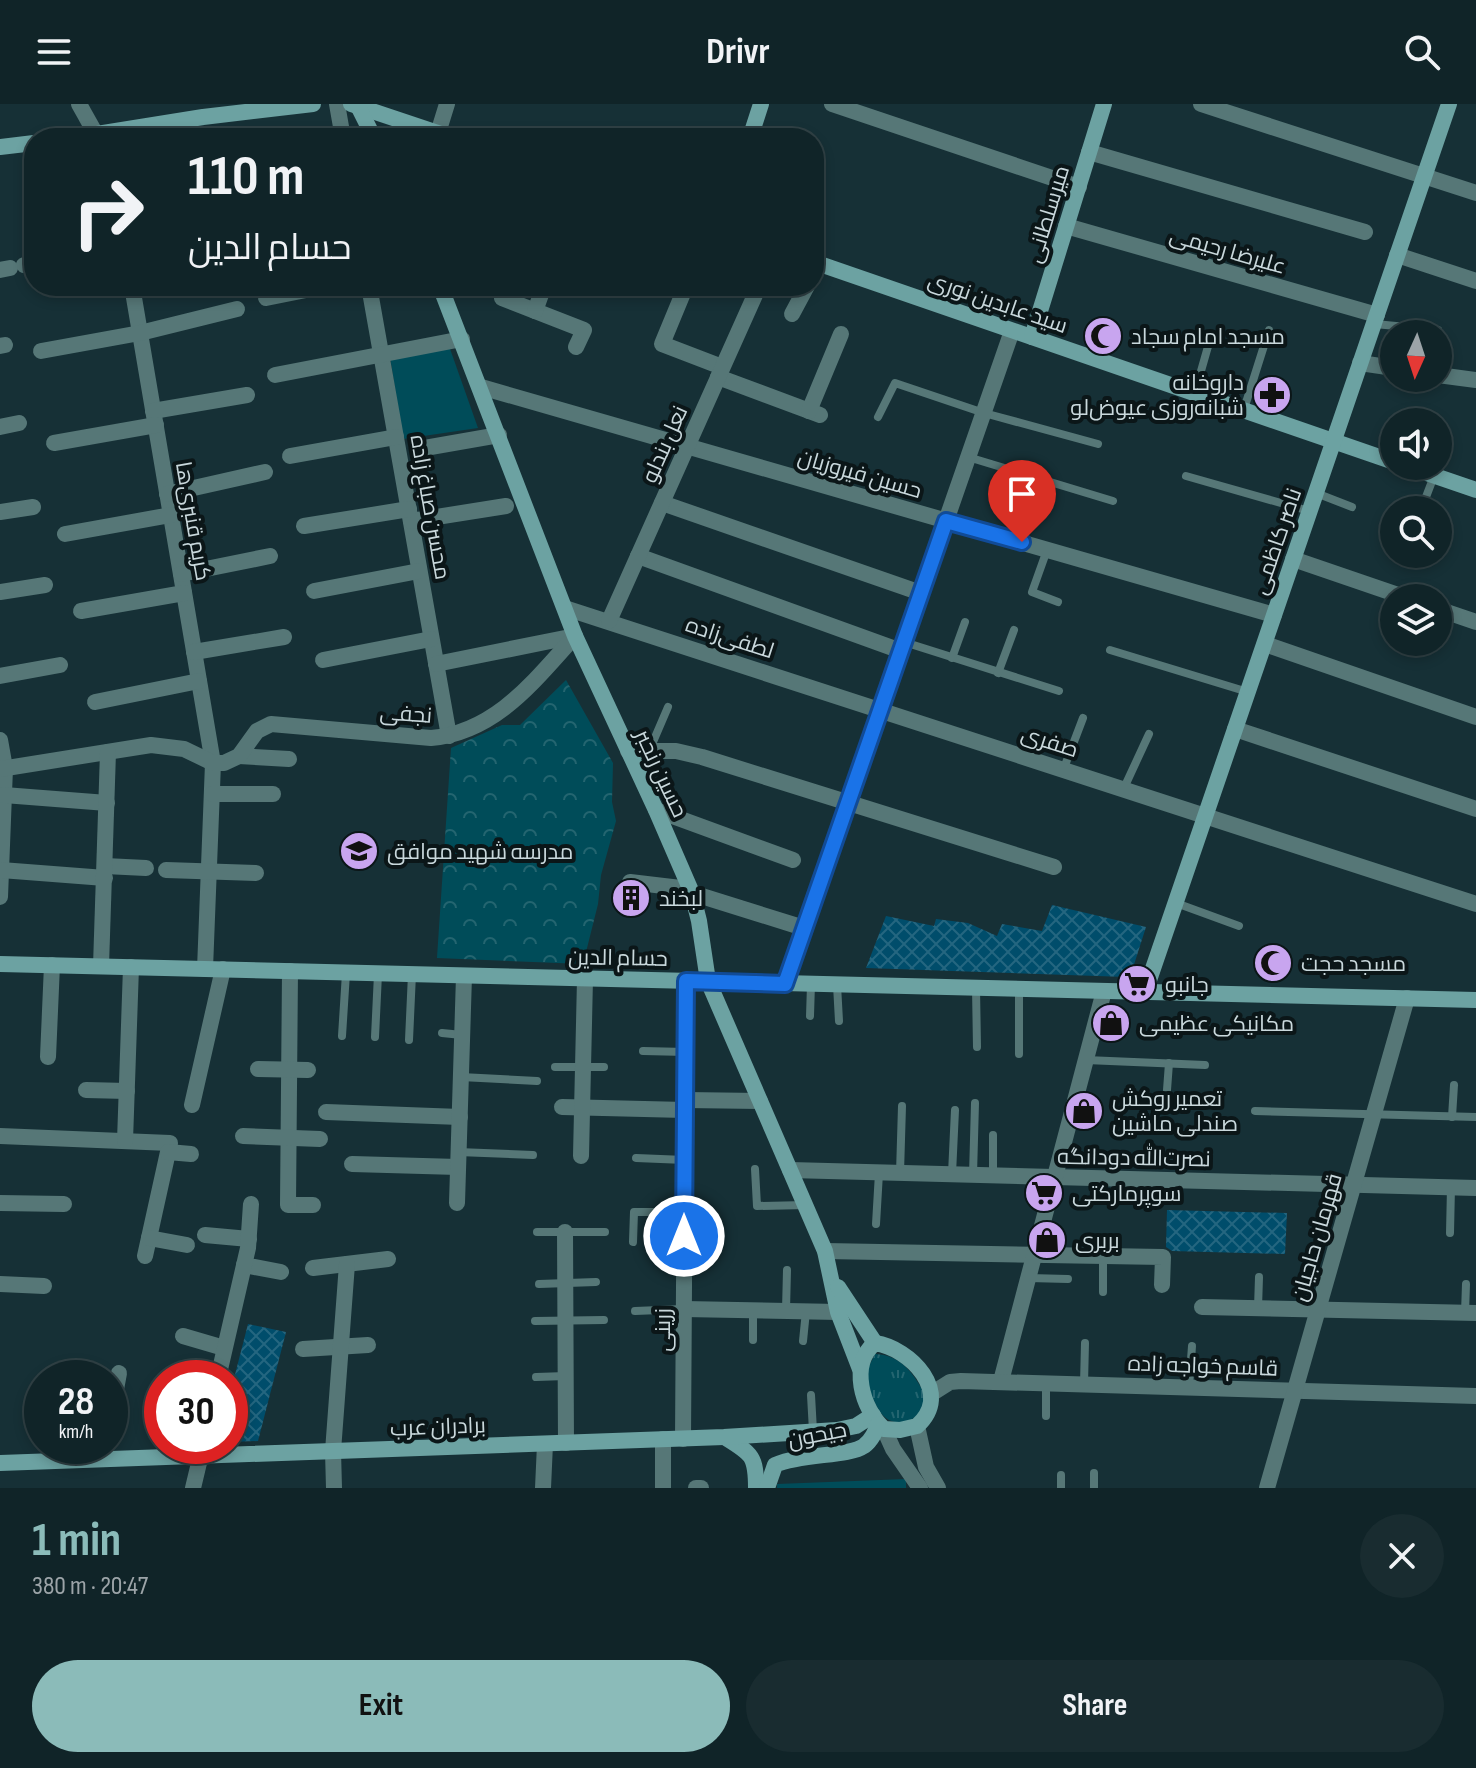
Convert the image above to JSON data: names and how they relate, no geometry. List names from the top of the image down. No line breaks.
{"streets":{"main road":["میرسلطانی","سید عابدین نوری","ناصر کاظمی","حسین رنجبر","حسام الدین","برادران عرب","جیحون"],"street":["علیرضا رحیمی","نعل بندلو","حسین فیروزیان","محسن صباغ زاده","کریم قنبری‌ها","لطفی‌زاده","نجفی","صفری","نصرت‌الله دودانگه","قهرمان حاجیان","زرینی","قاسم خواجه زاده"]},"crossings":[["میرسلطانی","علیرضا رحیمی"],["میرسلطانی","سید عابدین نوری"],["علیرضا رحیمی","ناصر کاظمی"],["سید عابدین نوری","ناصر کاظمی"],["نعل بندلو","حسین فیروزیان"],["نعل بندلو","لطفی‌زاده"],["حسین فیروزیان","ناصر کاظمی"],["حسین فیروزیان","حسین رنجبر"],["محسن صباغ زاده","نجفی"],["کریم قنبری‌ها","حسام الدین"],["ناصر کاظمی","صفری"],["ناصر کاظمی","حسام الدین"],["لطفی‌زاده","صفری"],["لطفی‌زاده","حسین رنجبر"],["نجفی","حسین رنجبر"],["حسین رنجبر","حسام الدین"],["حسین رنجبر","نصرت‌الله دودانگه"],["حسین رنجبر","قاسم خواجه زاده"],["حسین رنجبر","برادران عرب"],["حسین رنجبر","جیحون"],["حسام الدین","قهرمان حاجیان"],["حسام الدین","زرینی"],["نصرت‌الله دودانگه","قهرمان حاجیان"],["قهرمان حاجیان","قاسم خواجه زاده"],["زرینی","برادران عرب"],["قاسم خواجه زاده","برادران عرب"],["قاسم خواجه زاده","جیحون"],["برادران عرب","جیحون"]],"places":{"mosque":["مسجد امام سجاد","مسجد حجت"],"pharmacy":["داروخانه شبانه‌روزی عیوض‌لو"],"school or university":["مدرسه شهید موافق"],"building":["لبخند"],"supermarket":["جانبو","سوپرمارکتی"],"shop":["مکانیکی عظیمی","تعمیر روکش صندلی ماشین","بربری"]},"north":"bottom","page":{"header":"Drivr","turn":["110 m","حسام الدین"],"speed":"28 km/h","limit":"30","heading":["1 min","380 m · 20:47"],"buttons":["Exit","Share"]}}
